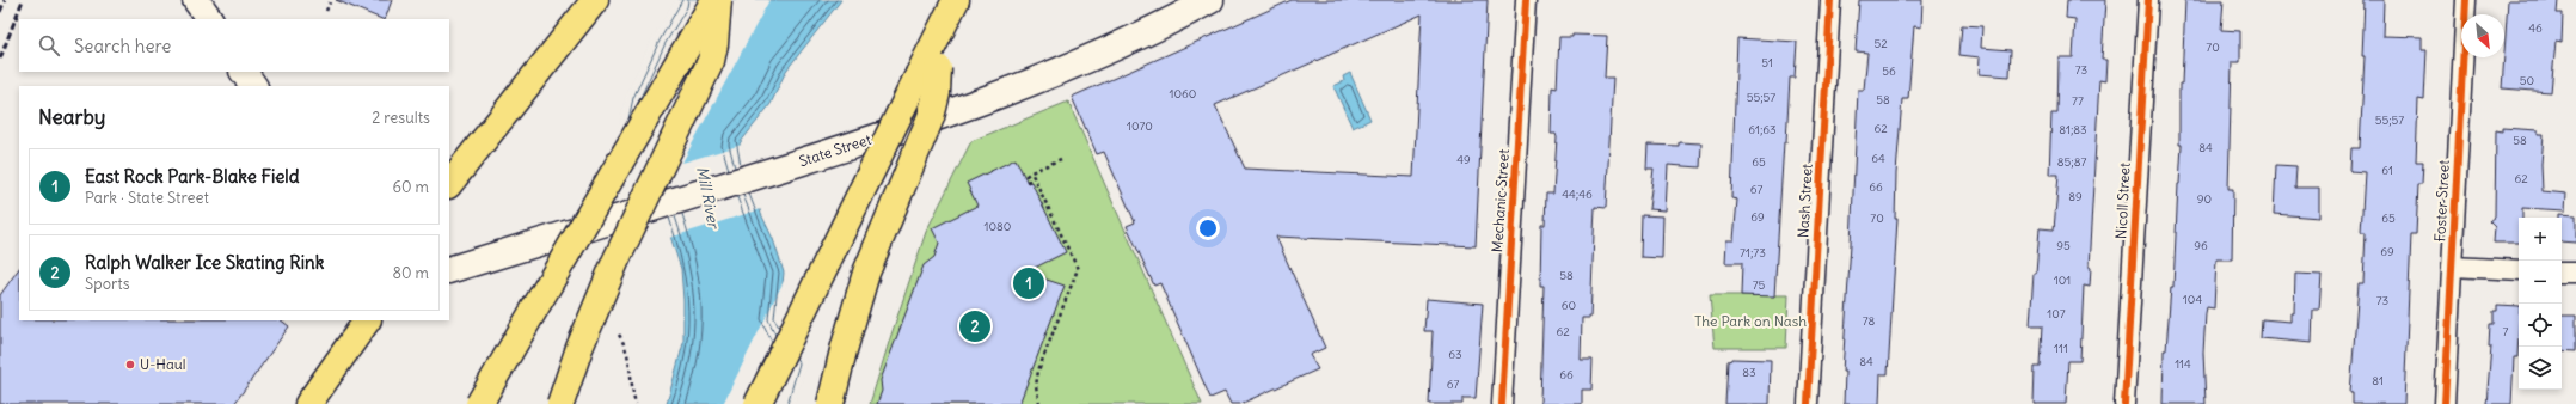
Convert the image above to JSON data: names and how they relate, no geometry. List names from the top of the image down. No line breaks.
{"streets":{"main road":["State Street"],"street":["Mechanic Street","Nash Street","Nicoll Street","Foster Street"]},"water":["Mill River"],"parks":["The Park on Nash"],"places":["U-Haul"],"house_numbers":["46","52","70","51","73","56","50","1060","55;57","58","77","55;57","1070","62","61;63","81;83","58","84","64","49","65","85;87","61","62","66","67","44;46","89","90","69","70","65","1080","95","96","69","71;73","58","101","75","104","73","60","107","78","62","7","111","63","84","114","83","66","81","67"],"north":"bottom right","page":{"search":"Search here","heading":["Nearby","2 results"],"list":[{"mark":"1","name":"East Rock Park-Blake Field","note":"Park · State Street","value":"60 m"},{"mark":"2","name":"Ralph Walker Ice Skating Rink","note":"Sports","value":"80 m"}],"map_buttons":["+","−"],"pins":["1","2"]}}
